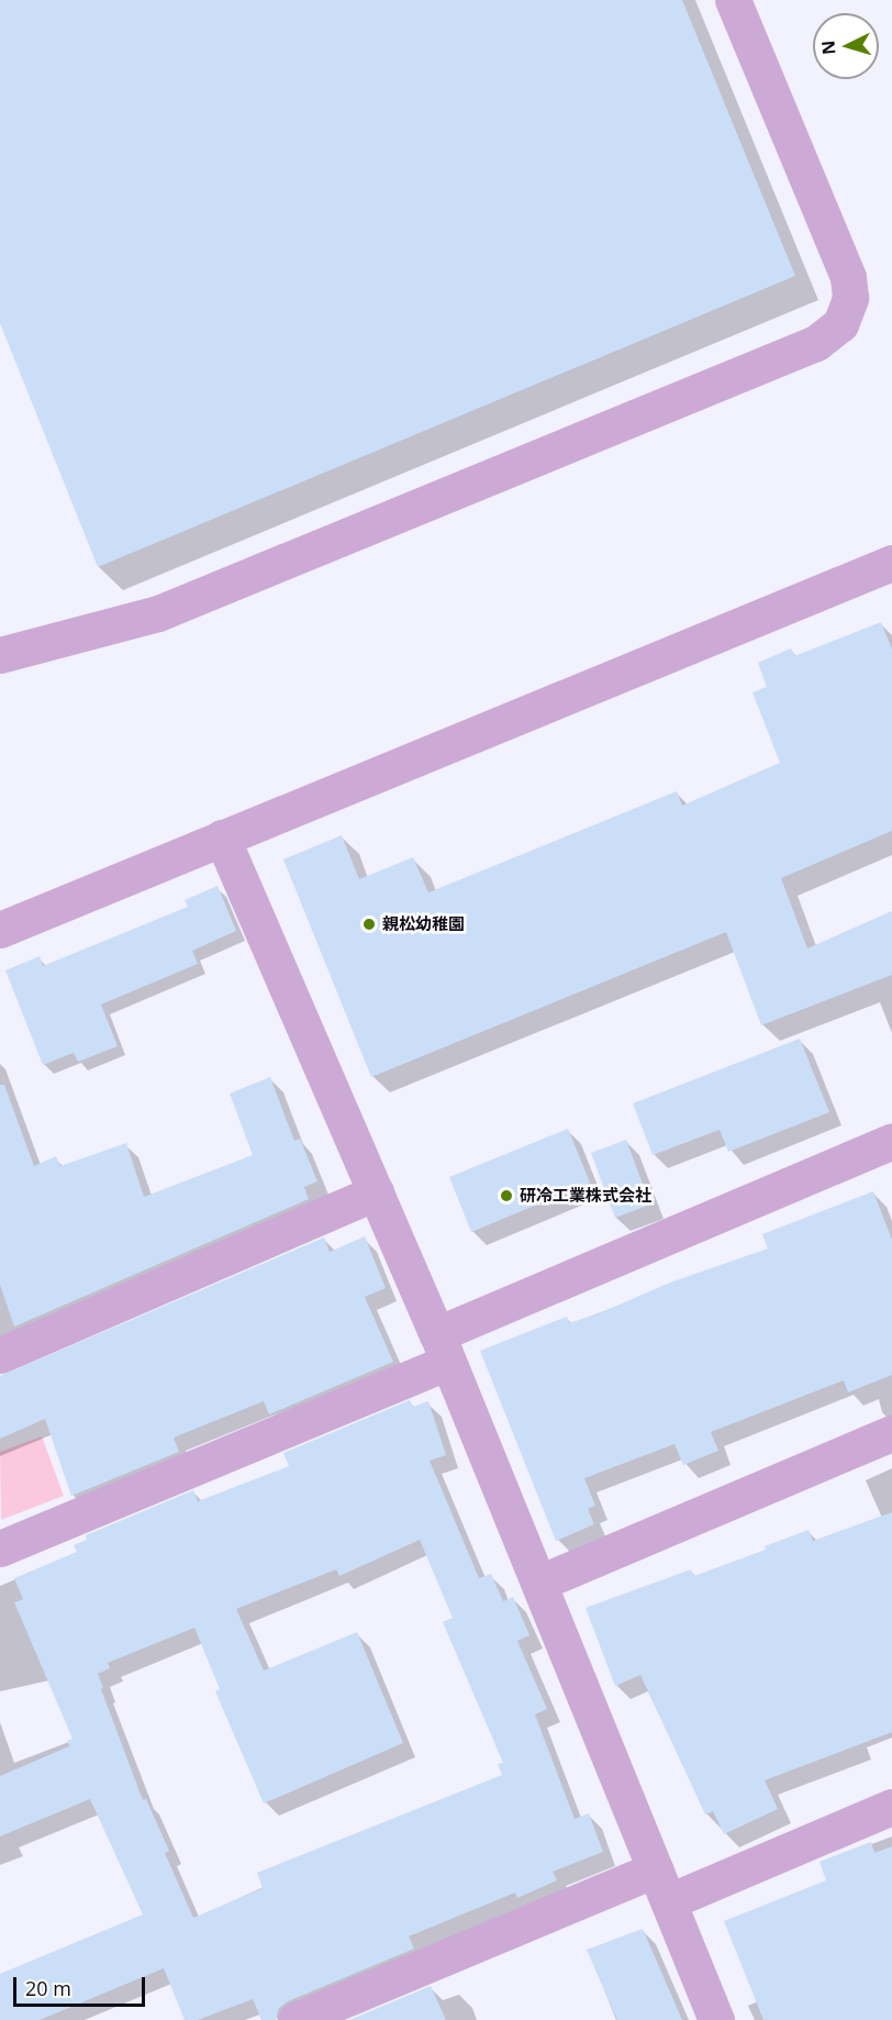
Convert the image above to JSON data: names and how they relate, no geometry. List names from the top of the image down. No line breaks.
{"places":["親松幼稚園","研冷工業株式会社"],"scale_bar":"20 m","north":"left"}
